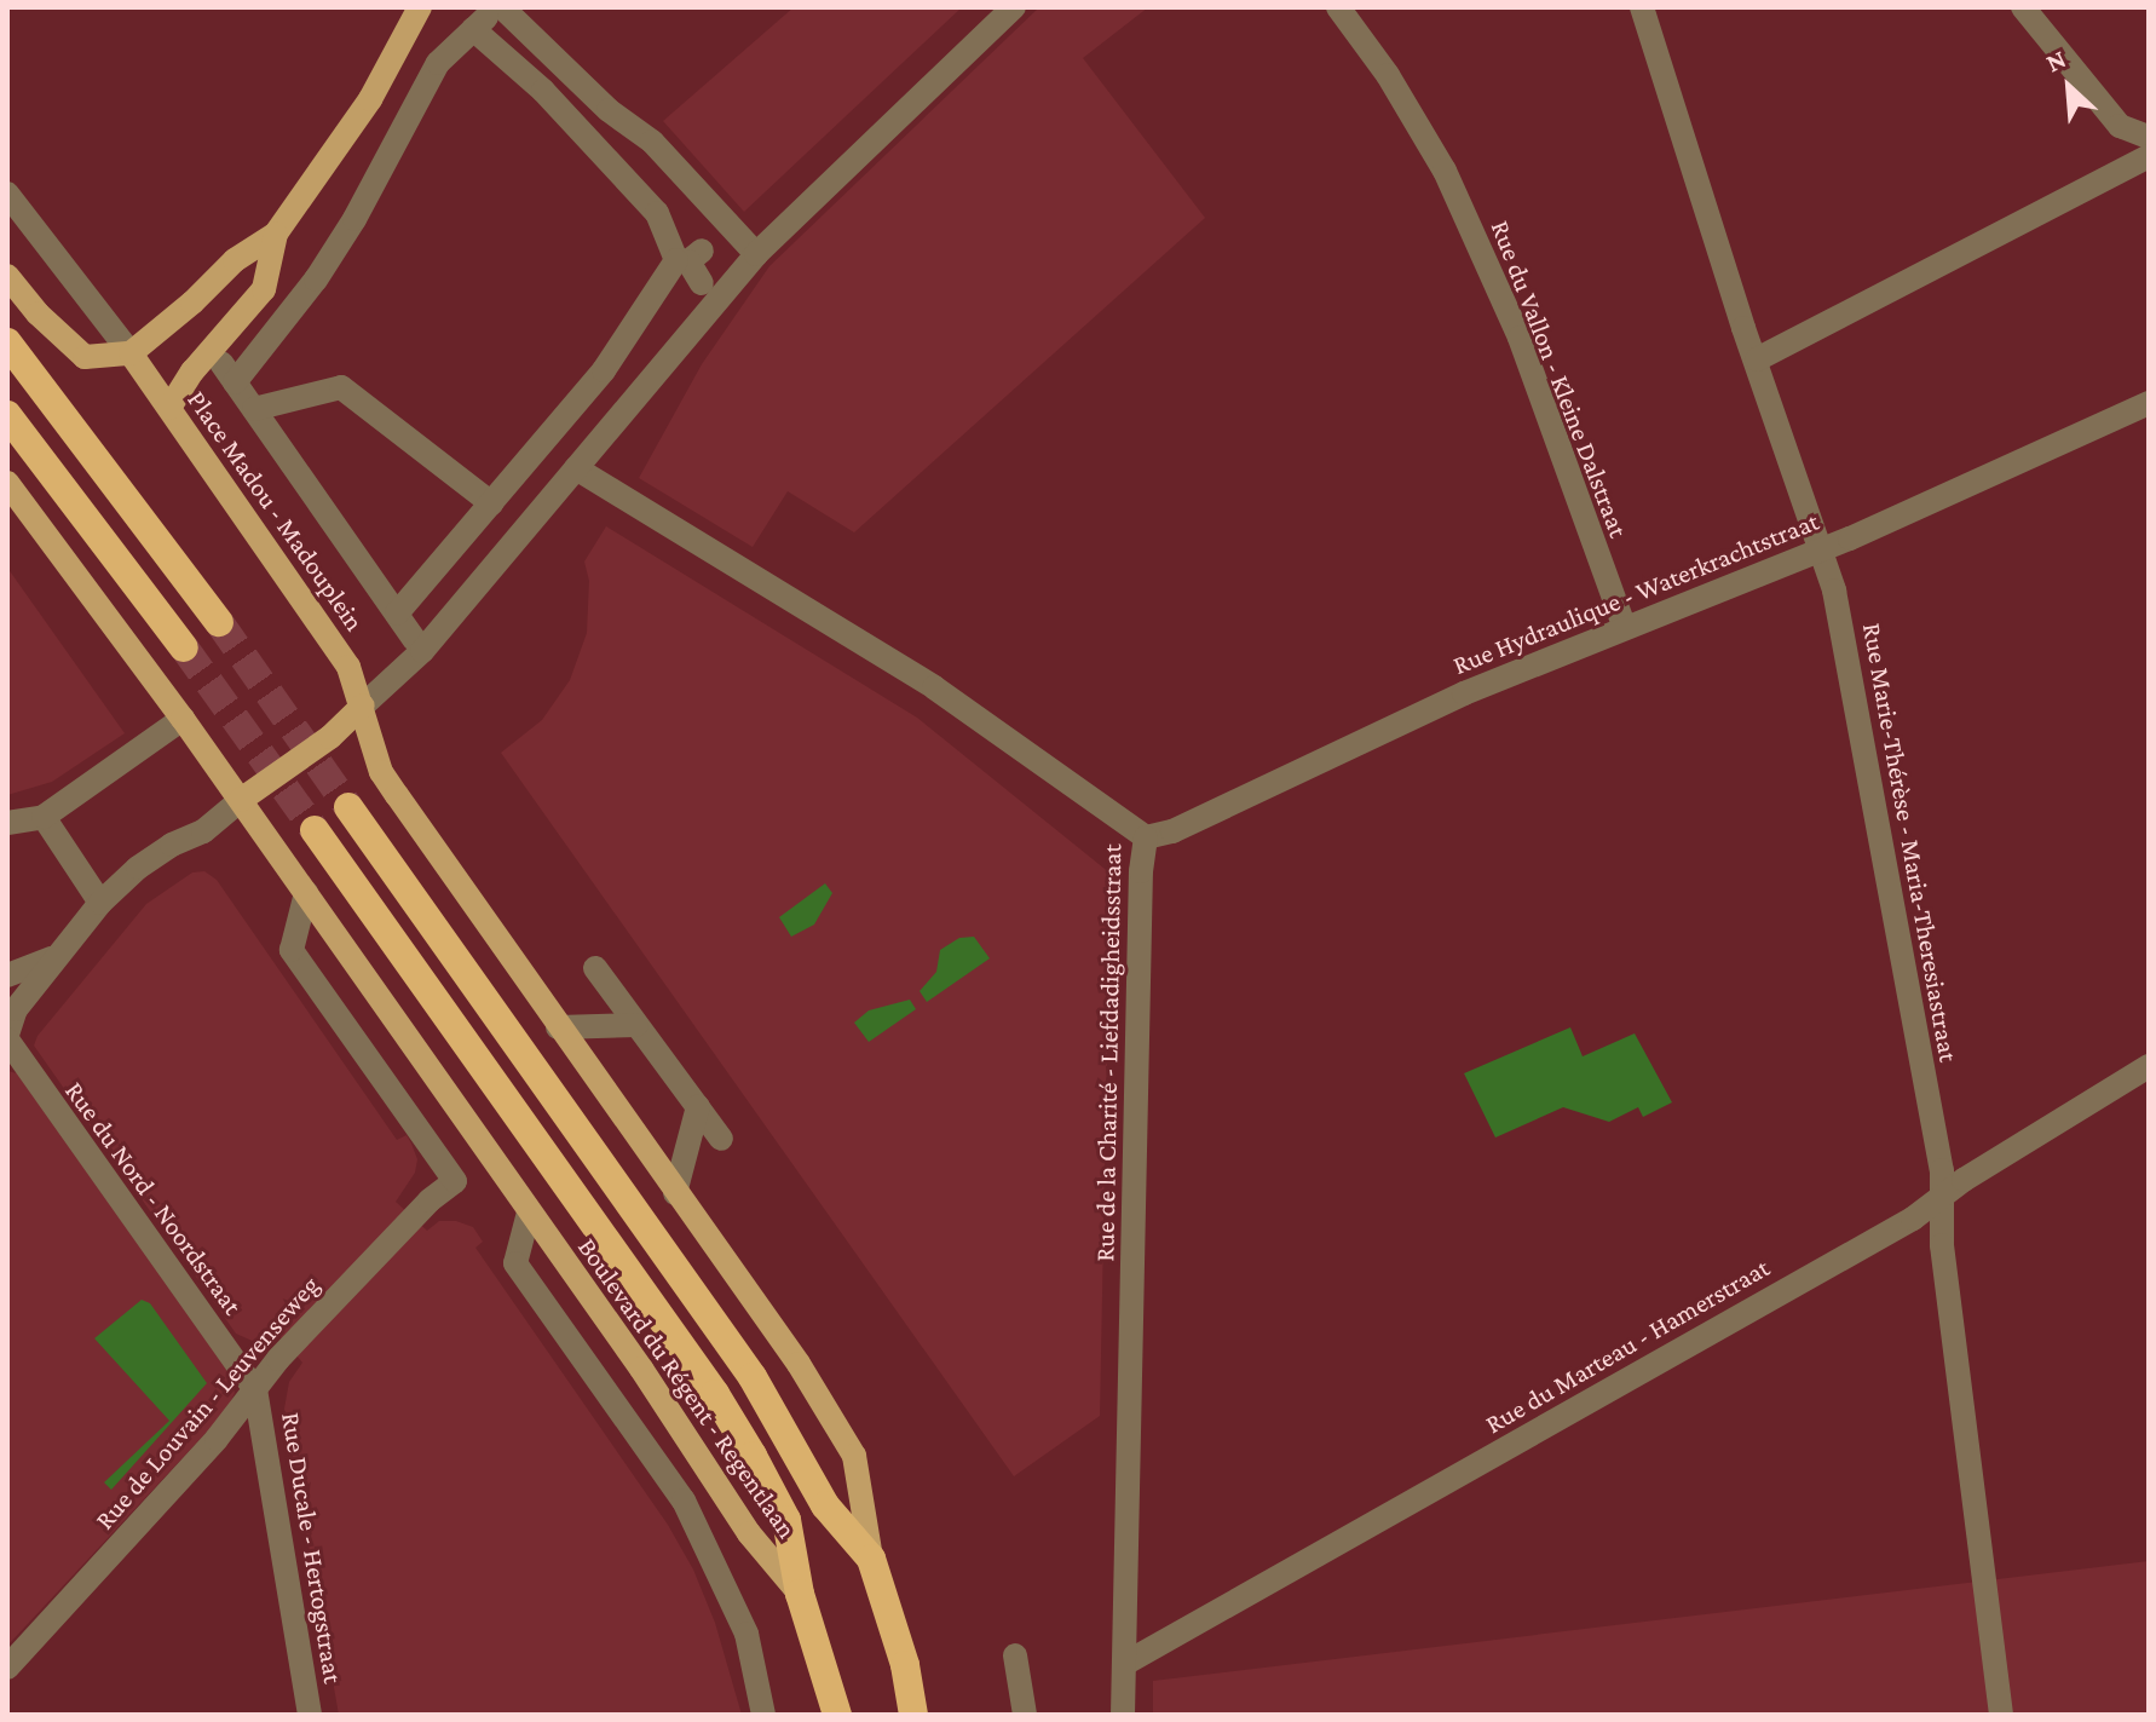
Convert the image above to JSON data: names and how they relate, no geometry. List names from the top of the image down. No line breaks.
{"streets":{"main road":["Place Madou - Madouplein","Boulevard du Régent - Regentlaan"],"street":["Rue du Vallon - Kleine Dalstraat","Rue Hydraulique - Waterkrachtstraat","Rue Marie-Thérèse - Maria-Theresiastraat","Rue de la Charité - Liefdadigheidsstraat","Rue du Nord - Noordstraat","Rue du Marteau - Hamerstraat","Rue de Louvain - Leuvenseweg","Rue Ducale - Hertogstraat"]},"crossings":[["Rue du Vallon - Kleine Dalstraat","Rue Hydraulique - Waterkrachtstraat"],["Rue Hydraulique - Waterkrachtstraat","Rue Marie-Thérèse - Maria-Theresiastraat"],["Rue Hydraulique - Waterkrachtstraat","Rue de la Charité - Liefdadigheidsstraat"],["Rue Marie-Thérèse - Maria-Theresiastraat","Rue du Marteau - Hamerstraat"],["Rue de la Charité - Liefdadigheidsstraat","Rue du Marteau - Hamerstraat"],["Rue du Nord - Noordstraat","Rue de Louvain - Leuvenseweg"],["Rue du Nord - Noordstraat","Rue Ducale - Hertogstraat"],["Boulevard du Régent - Regentlaan","Rue de Louvain - Leuvenseweg"],["Rue de Louvain - Leuvenseweg","Rue Ducale - Hertogstraat"]],"north":"top left"}
